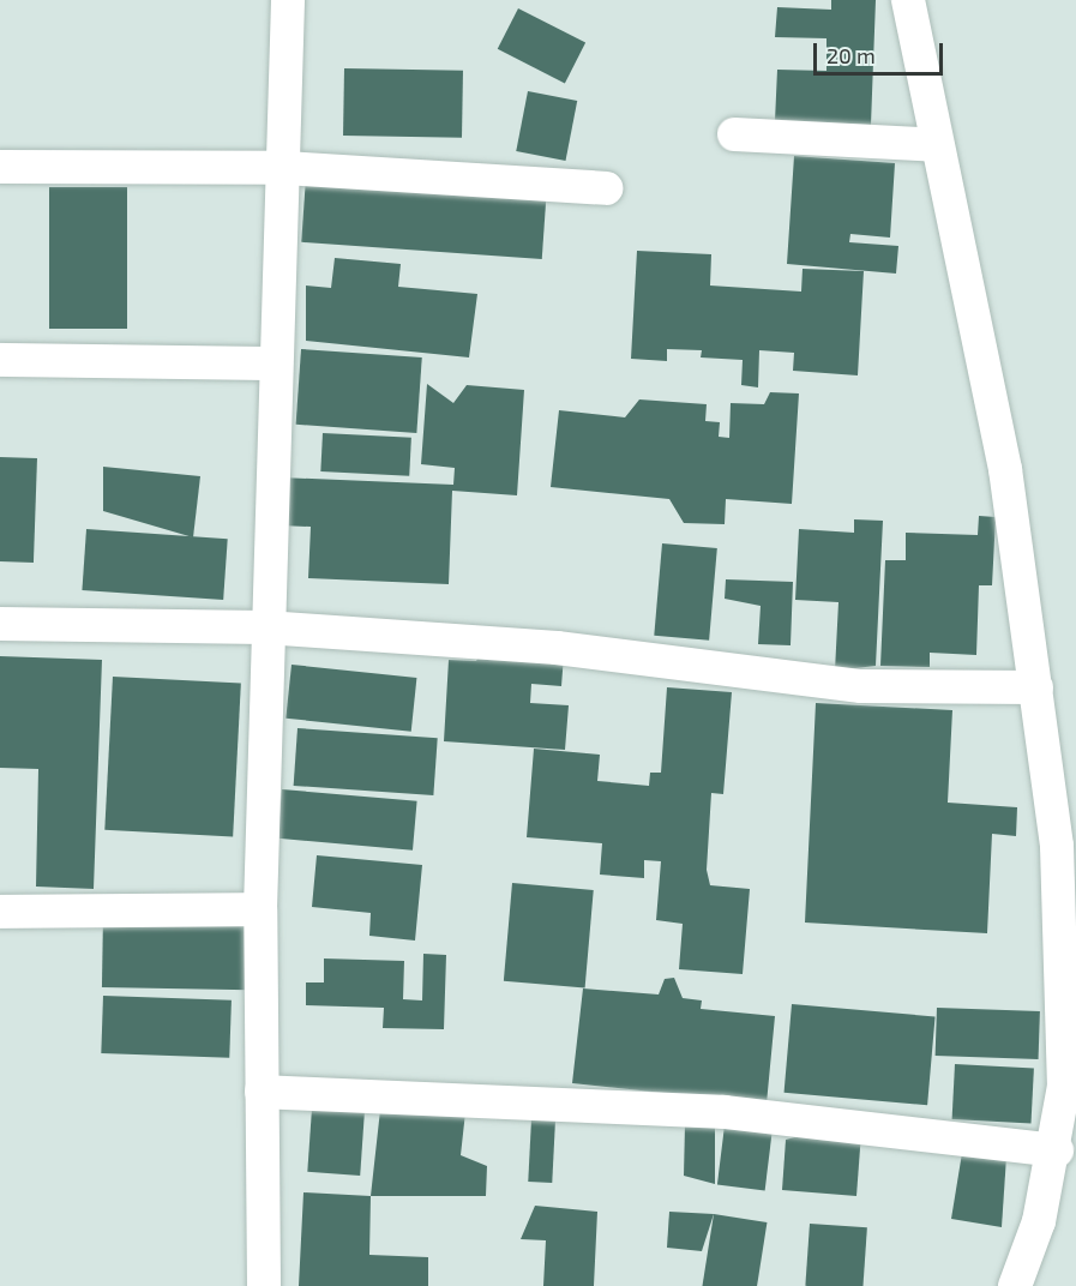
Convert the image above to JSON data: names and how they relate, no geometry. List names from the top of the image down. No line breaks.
{"scale_bar":"20 m"}
